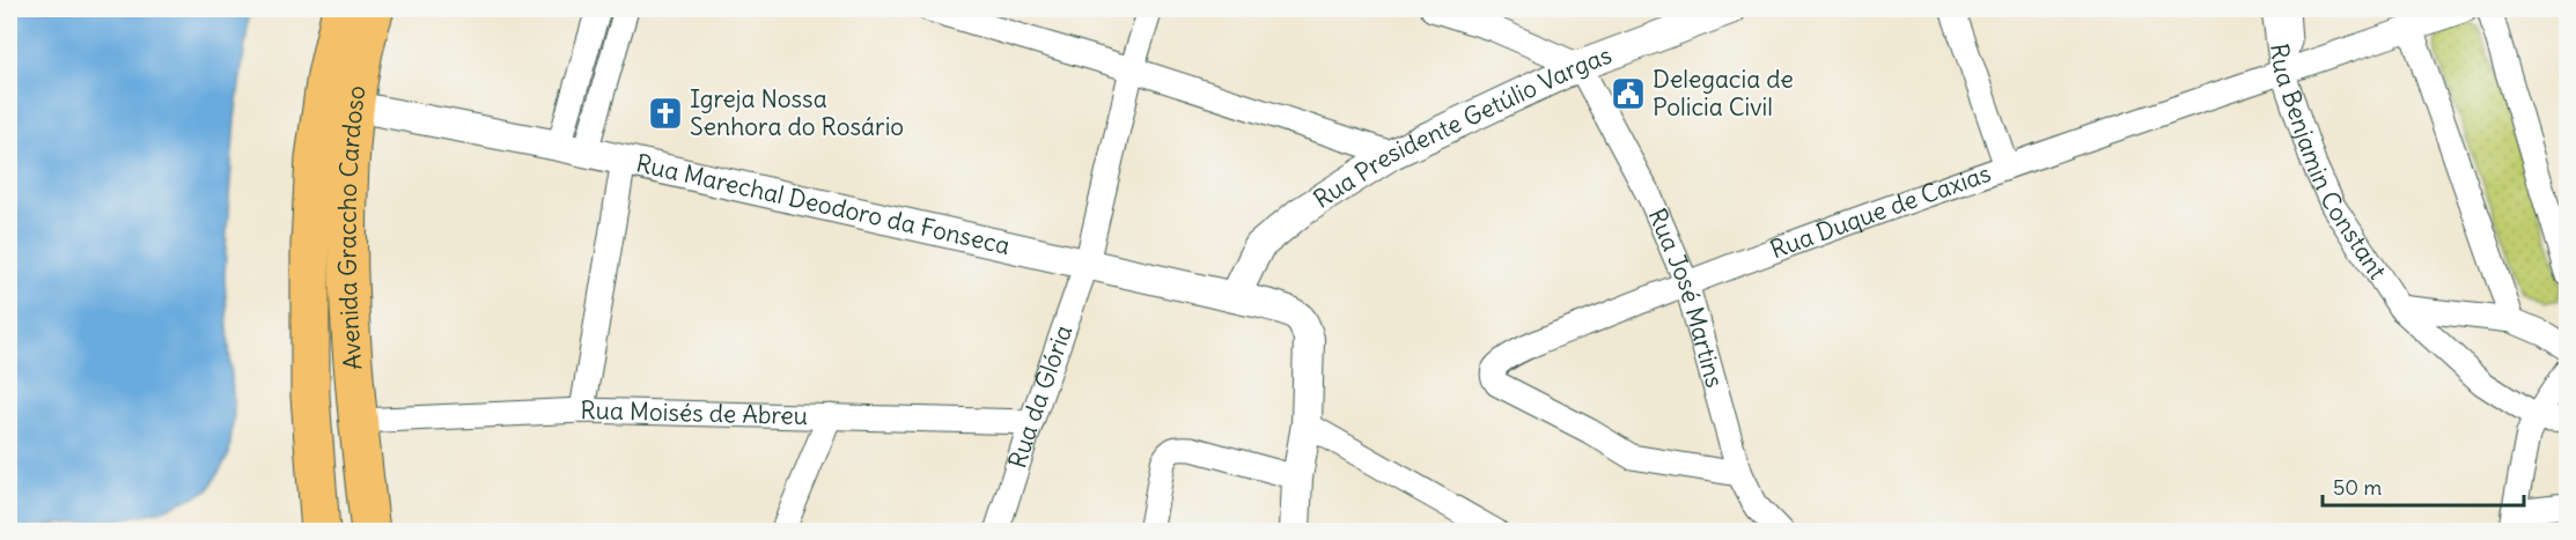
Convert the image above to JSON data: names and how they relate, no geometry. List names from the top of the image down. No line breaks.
{"streets":{"main road":["Avenida Graccho Cardoso"],"street":["Rua Presidente Getúlio Vargas","Rua Benjamin Constant","Rua Marechal Deodoro da Fonseca","Rua Duque de Caxias","Rua José Martins","Rua da Glória","Rua Moisés de Abreu"]},"crossings":[["Rua Presidente Getúlio Vargas","Rua Marechal Deodoro da Fonseca"],["Rua Presidente Getúlio Vargas","Rua José Martins"],["Rua Benjamin Constant","Rua Duque de Caxias"],["Rua Marechal Deodoro da Fonseca","Avenida Graccho Cardoso"],["Rua Marechal Deodoro da Fonseca","Rua da Glória"],["Rua Duque de Caxias","Rua José Martins"],["Avenida Graccho Cardoso","Rua Moisés de Abreu"],["Rua da Glória","Rua Moisés de Abreu"]],"places":{"public building":["Delegacia de Policia Civil"],"church":["Igreja Nossa Senhora do Rosário"]},"scale_bar":"50 m"}
